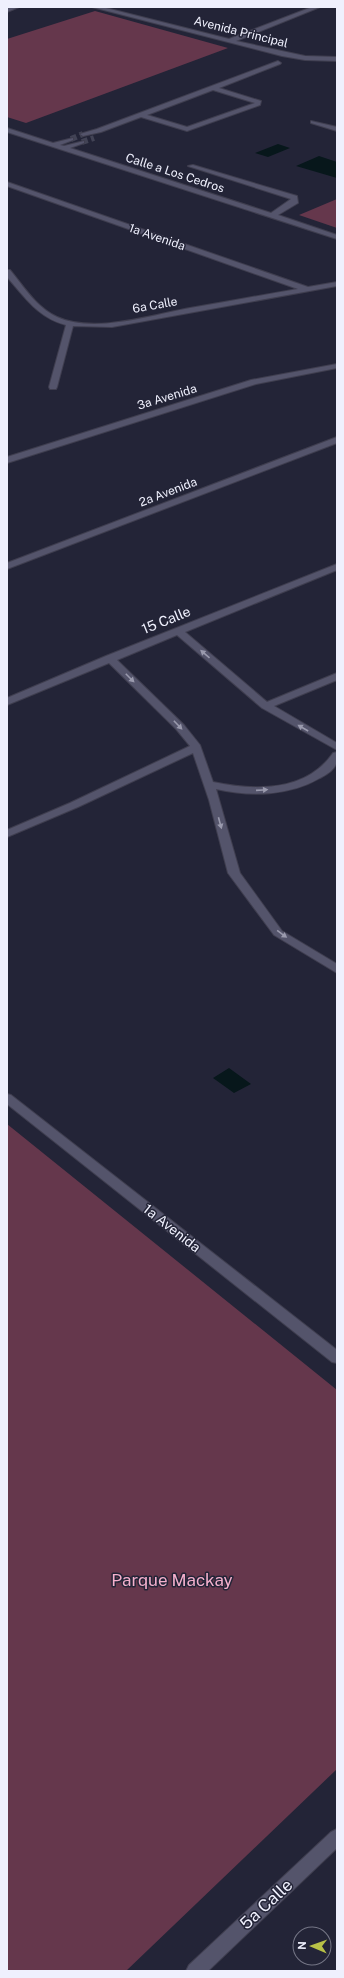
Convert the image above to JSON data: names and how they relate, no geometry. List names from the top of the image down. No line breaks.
{"streets":{"street":["Avenida Principal","Calle a Los Cedros","1a Avenida","6a Calle","3a Avenida","2a Avenida","15 Calle","5a Calle"]},"crossings":[["1a Avenida","6a Calle"]],"parks":["Parque Mackay"],"north":"left"}
